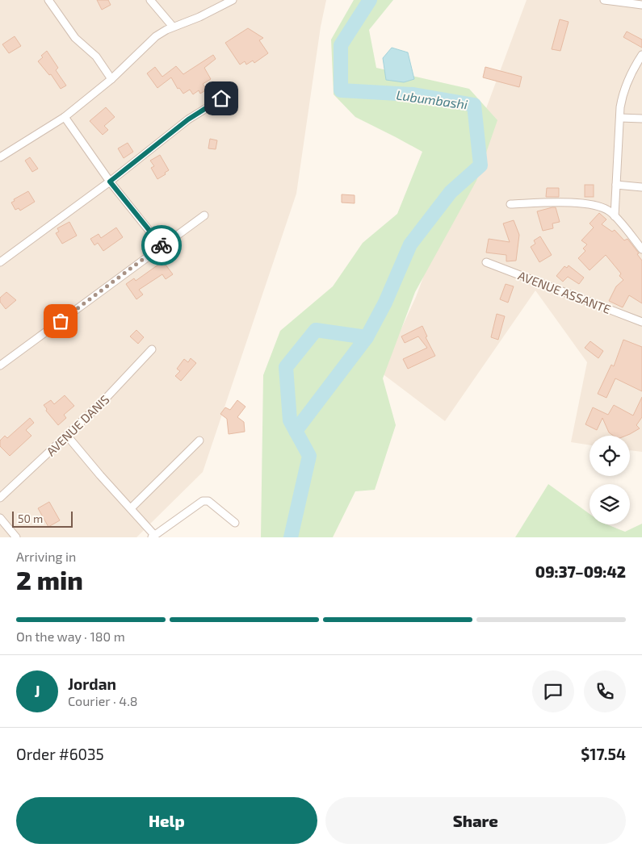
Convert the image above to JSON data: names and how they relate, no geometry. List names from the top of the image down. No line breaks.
{"streets":{"street":["AVENUE ASSANTE","AVENUE DANIS"]},"water":["Lubumbashi"],"scale_bar":"50 m","page":{"scale":"50 m","heading":["2 min","Arriving in","09:37–09:42"],"panel":["Jordan","Courier · 4.8","Order #6035","$17.54"],"bar":"On the way · 180 m","round":"J","buttons":["Help","Share"]}}
